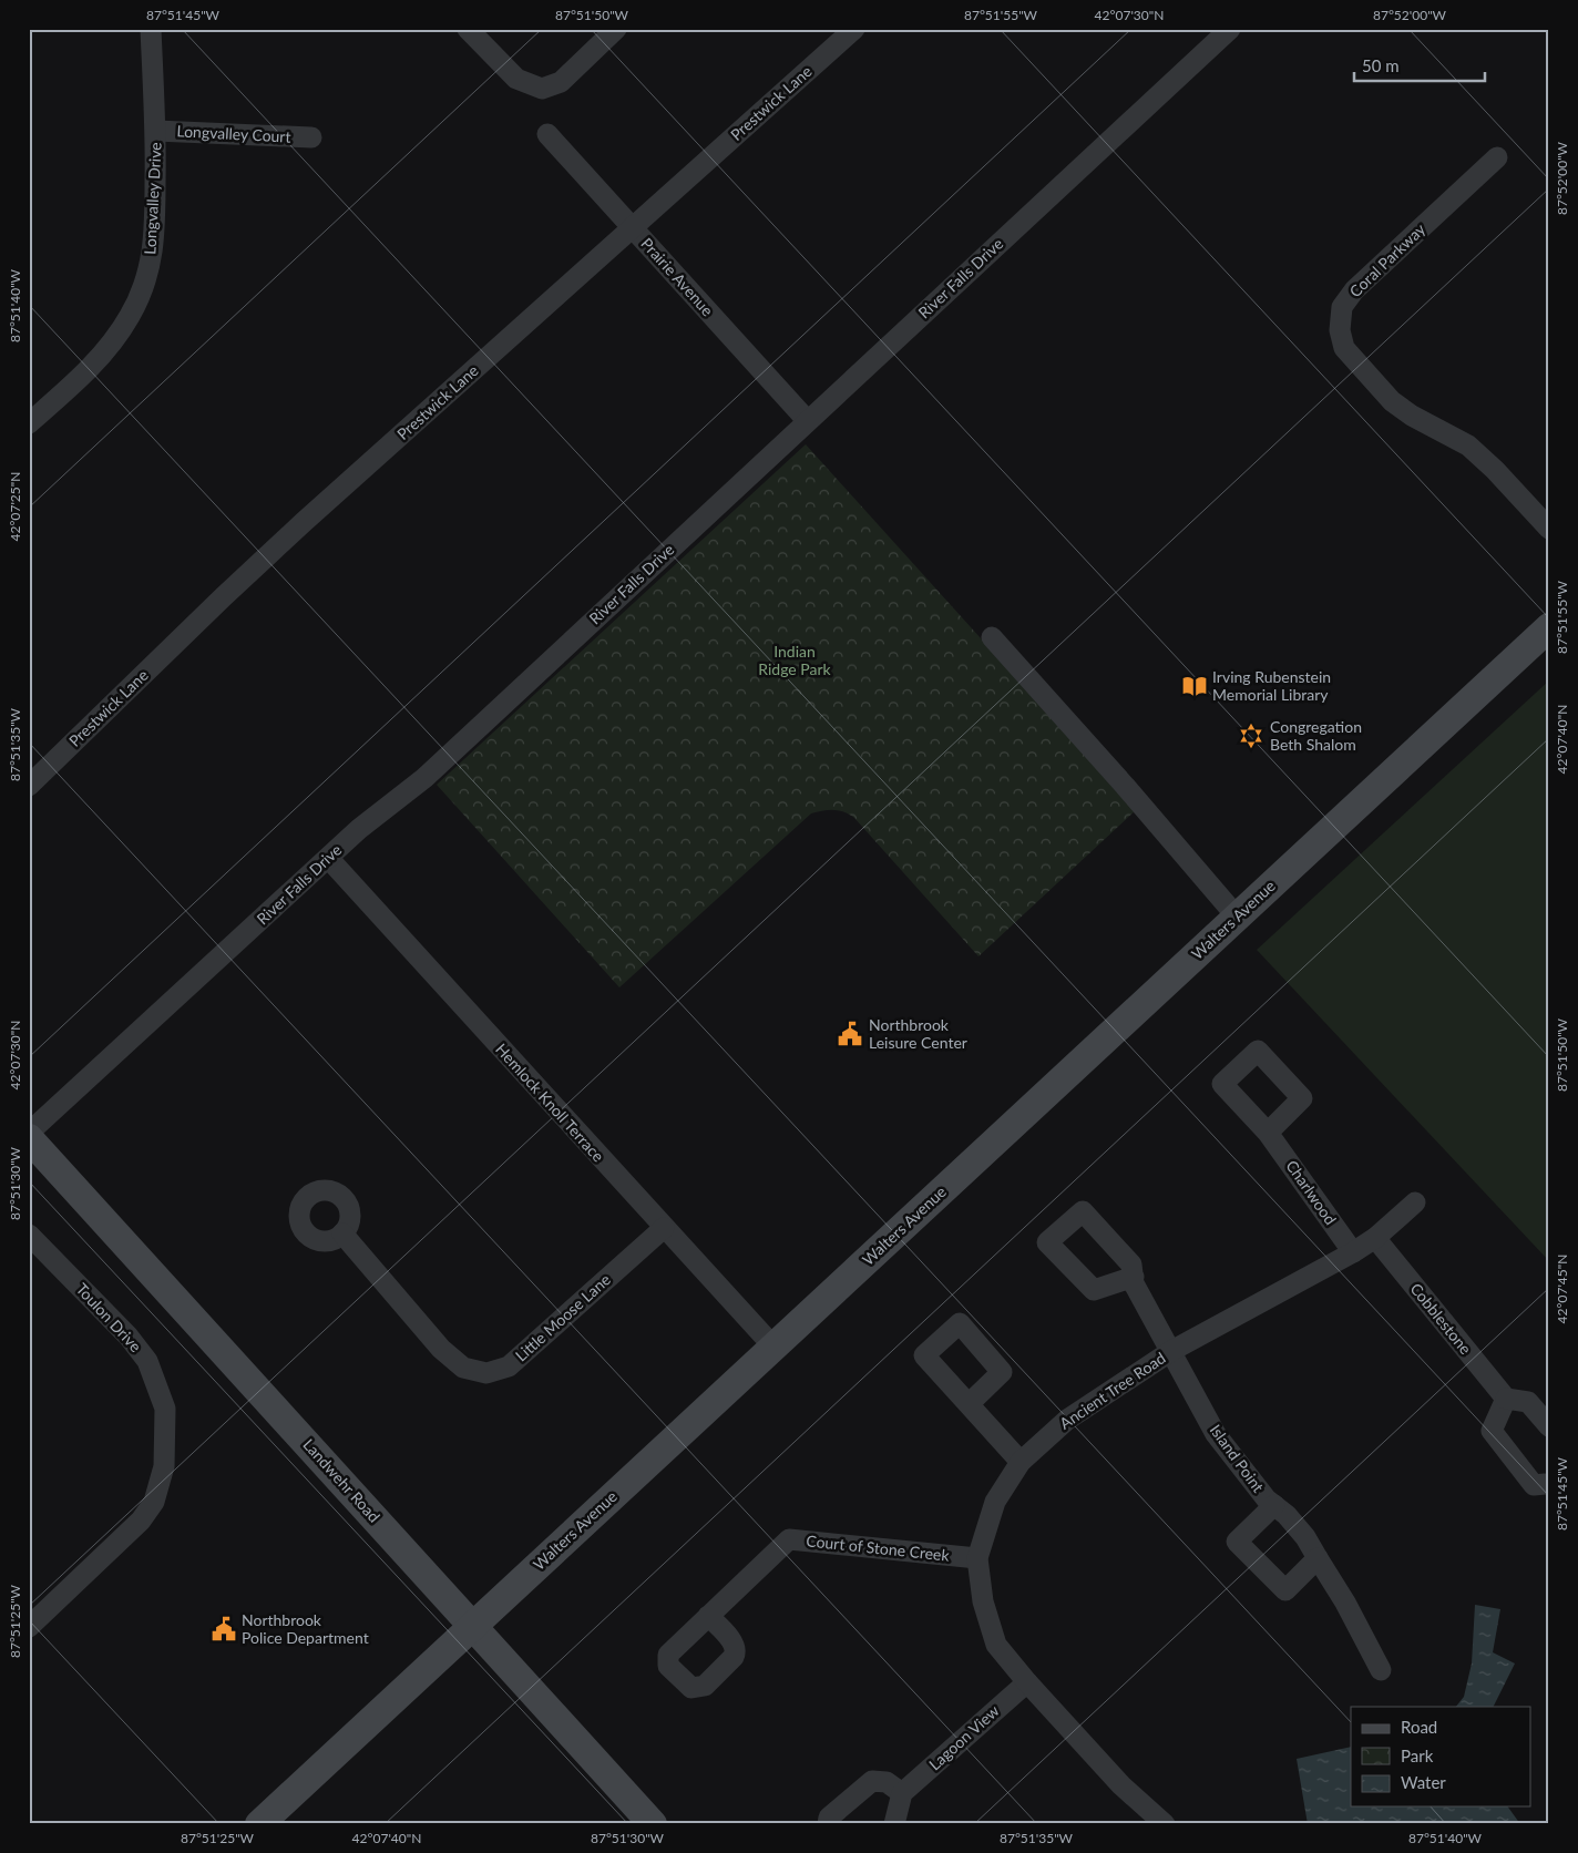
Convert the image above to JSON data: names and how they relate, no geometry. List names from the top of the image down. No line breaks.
{"streets":{"main road":["Walters Avenue","Landwehr Road"],"street":["Prestwick Lane","Longvalley Court","Longvalley Drive","Coral Parkway","Prairie Avenue","River Falls Drive","Hemlock Knoll Terrace","Charlwood","Toulon Drive","Little Moose Lane","Cobblestone","Ancient Tree Road","Island Point","Court of Stone Creek","Lagoon View"]},"crossings":[["Prestwick Lane","Prairie Avenue"],["Longvalley Court","Longvalley Drive"],["Prairie Avenue","River Falls Drive"],["River Falls Drive","Hemlock Knoll Terrace"],["Walters Avenue","Hemlock Knoll Terrace"],["Walters Avenue","Landwehr Road"],["Hemlock Knoll Terrace","Little Moose Lane"],["Charlwood","Ancient Tree Road"],["Cobblestone","Ancient Tree Road"],["Ancient Tree Road","Island Point"],["Ancient Tree Road","Court of Stone Creek"],["Ancient Tree Road","Lagoon View"]],"parks":["Indian Ridge Park"],"places":{"library":["Irving Rubenstein Memorial Library"],"synagogue":["Congregation Beth Shalom"],"public building":["Northbrook Leisure Center","Northbrook Police Department"]},"legend":["Road","Park","Water"],"scale_bar":"50 m","coordinates":["87°51'45\"W","87°51'50\"W","87°51'55\"W","42°07'30\"N","87°52'00\"W","87°51'40\"W","42°07'25\"N","42°07'40\"N","87°51'35\"W","87°51'30\"W","42°07'45\"N","87°51'25\"W"]}
